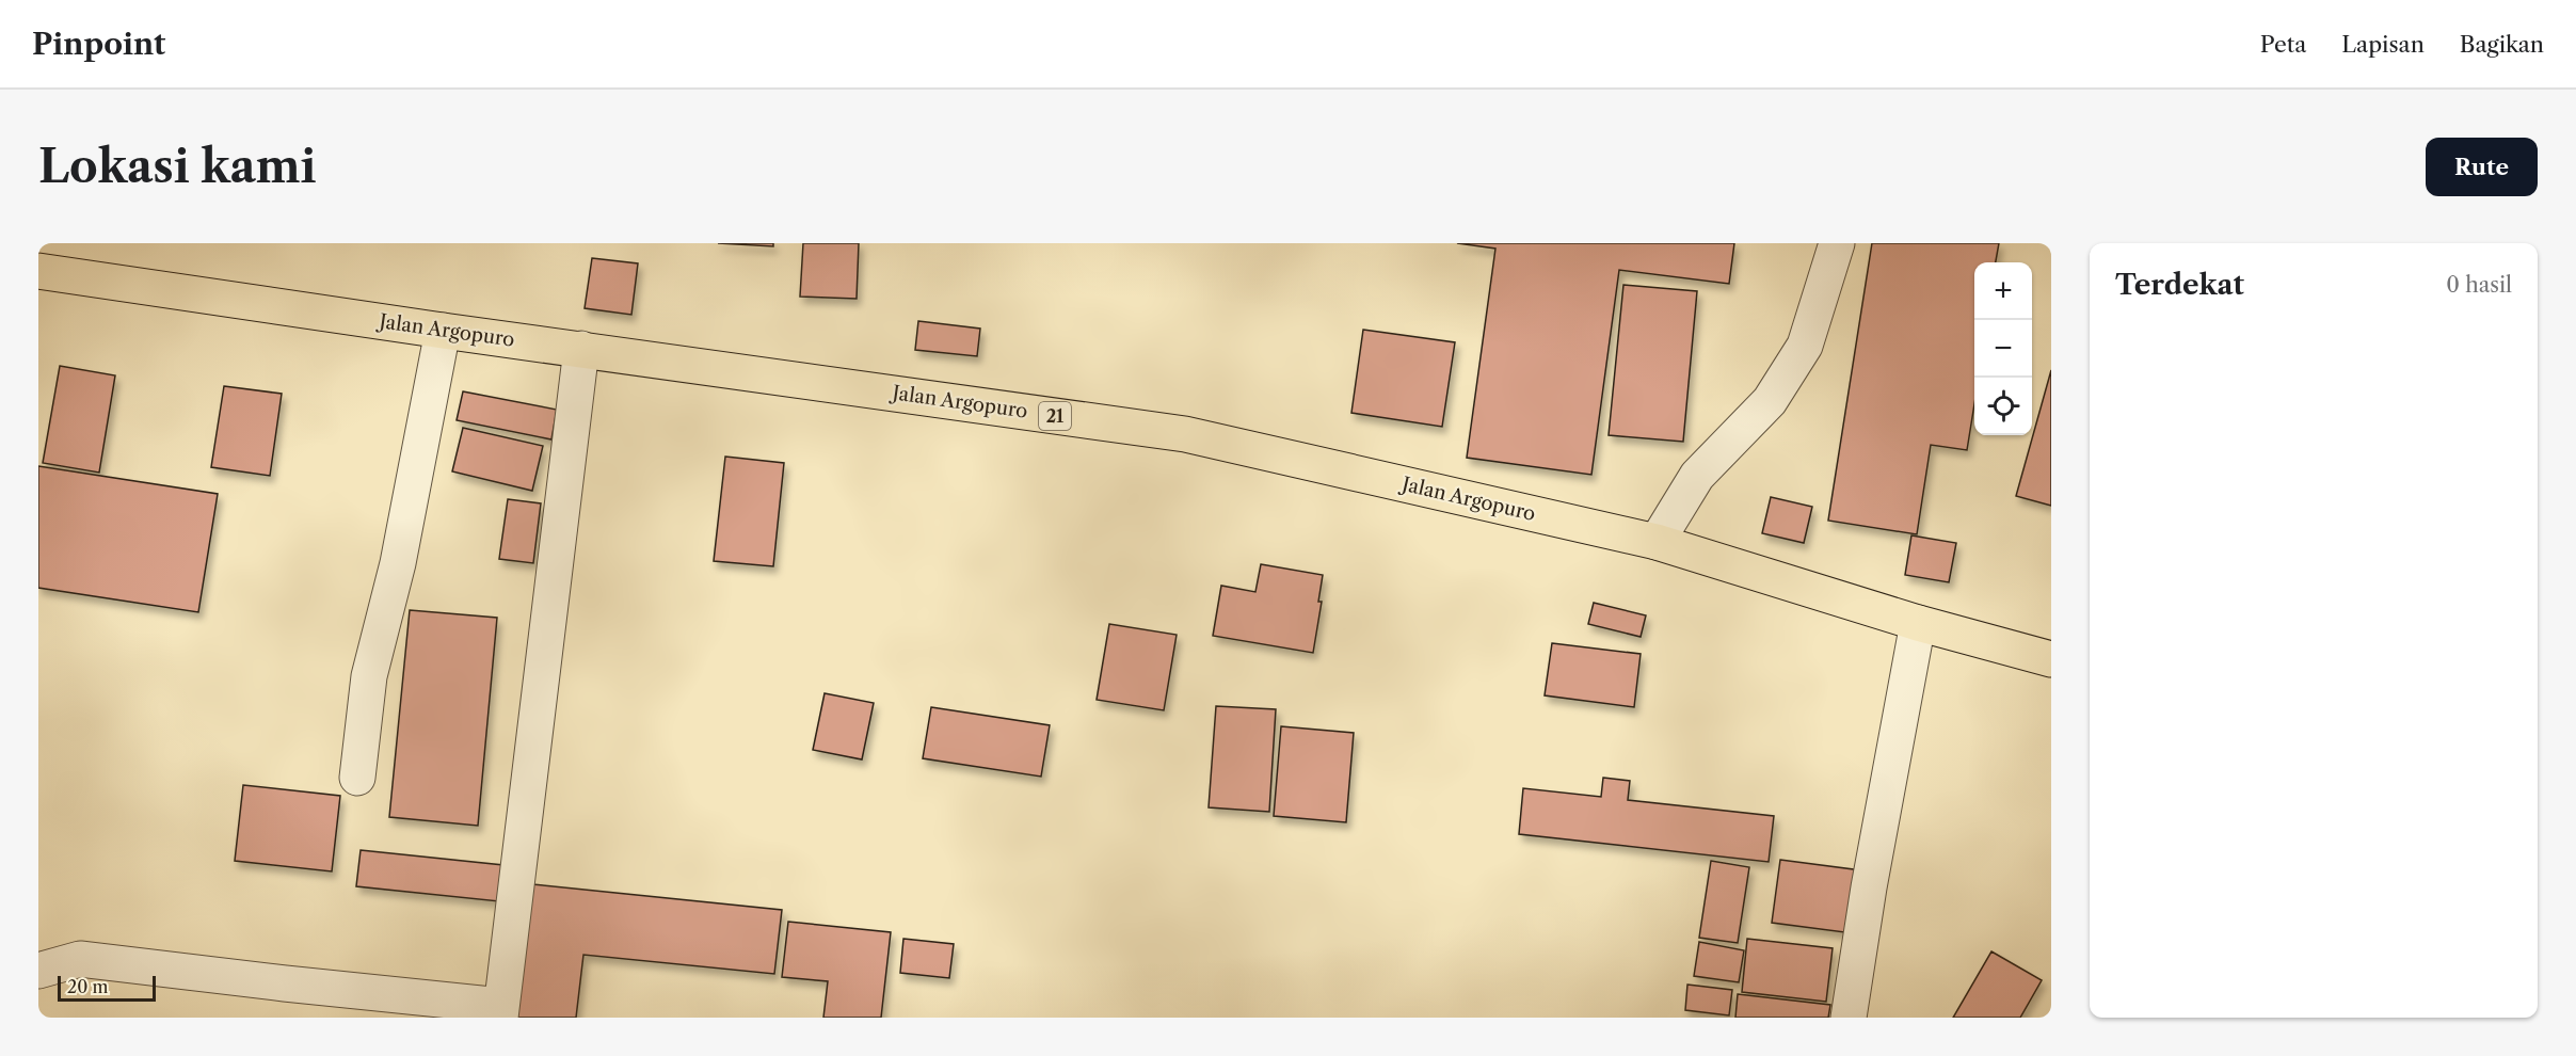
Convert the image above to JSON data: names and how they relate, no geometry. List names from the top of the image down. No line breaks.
{"streets":{"highway":["Jalan Argopuro","21"]},"scale_bar":"20 m","page":{"header":"Pinpoint","nav":["Peta","Lapisan","Bagikan"],"buttons":"Rute","title":"Lokasi kami","heading":["Terdekat","0 hasil"],"map_buttons":["+","−"],"scale":"20 m"}}
